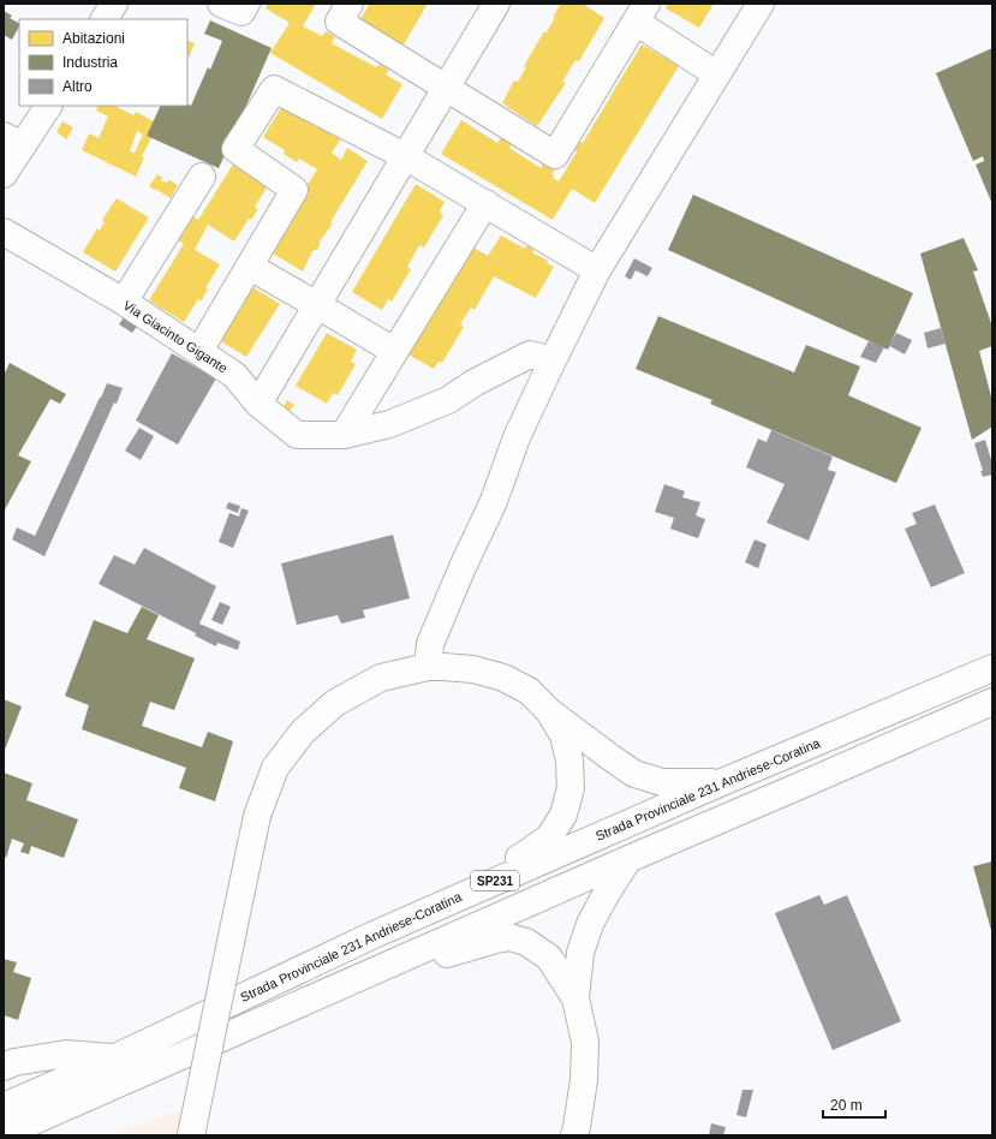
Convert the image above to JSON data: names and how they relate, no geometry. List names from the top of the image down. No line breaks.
{"streets":{"main road":["Via Giacinto Gigante","Strada Provinciale 231 Andriese-Coratina","SP231"]},"legend":["Abitazioni","Industria","Altro"],"scale_bar":"20 m"}
